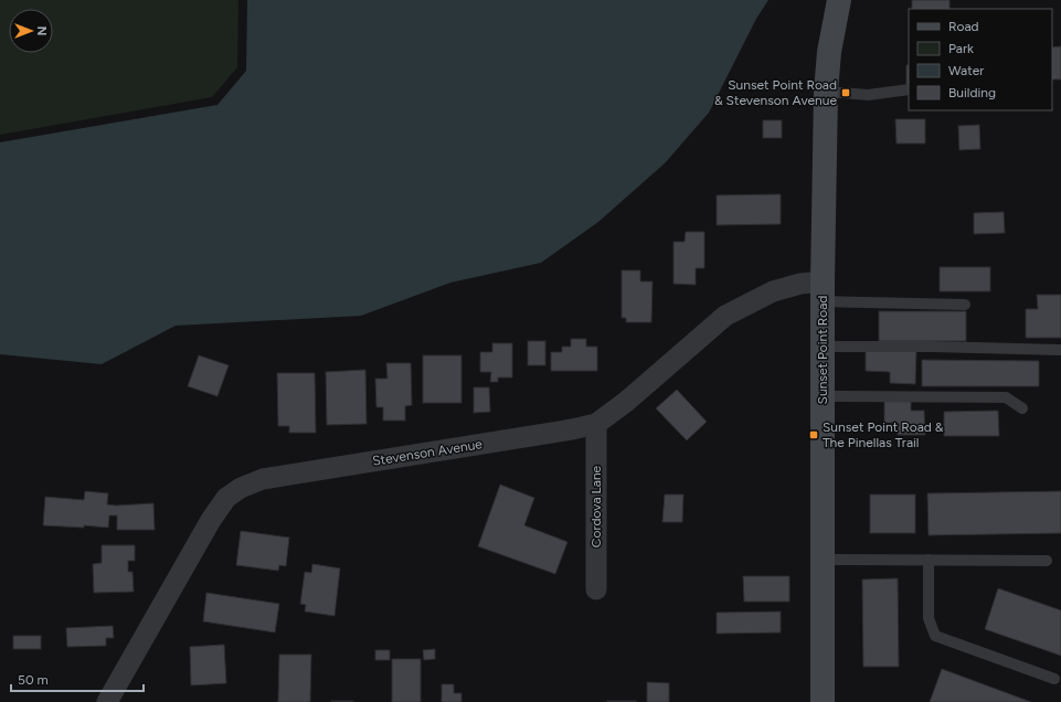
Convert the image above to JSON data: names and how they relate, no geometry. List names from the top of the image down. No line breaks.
{"streets":{"main road":["Sunset Point Road"],"street":["Stevenson Avenue","Cordova Lane"]},"crossings":[["Sunset Point Road","Stevenson Avenue"],["Stevenson Avenue","Cordova Lane"]],"places":{"transit":["Sunset Point Road & Stevenson Avenue","Sunset Point Road & The Pinellas Trail"]},"legend":["Road","Park","Water","Building"],"scale_bar":"50 m","north":"right"}
